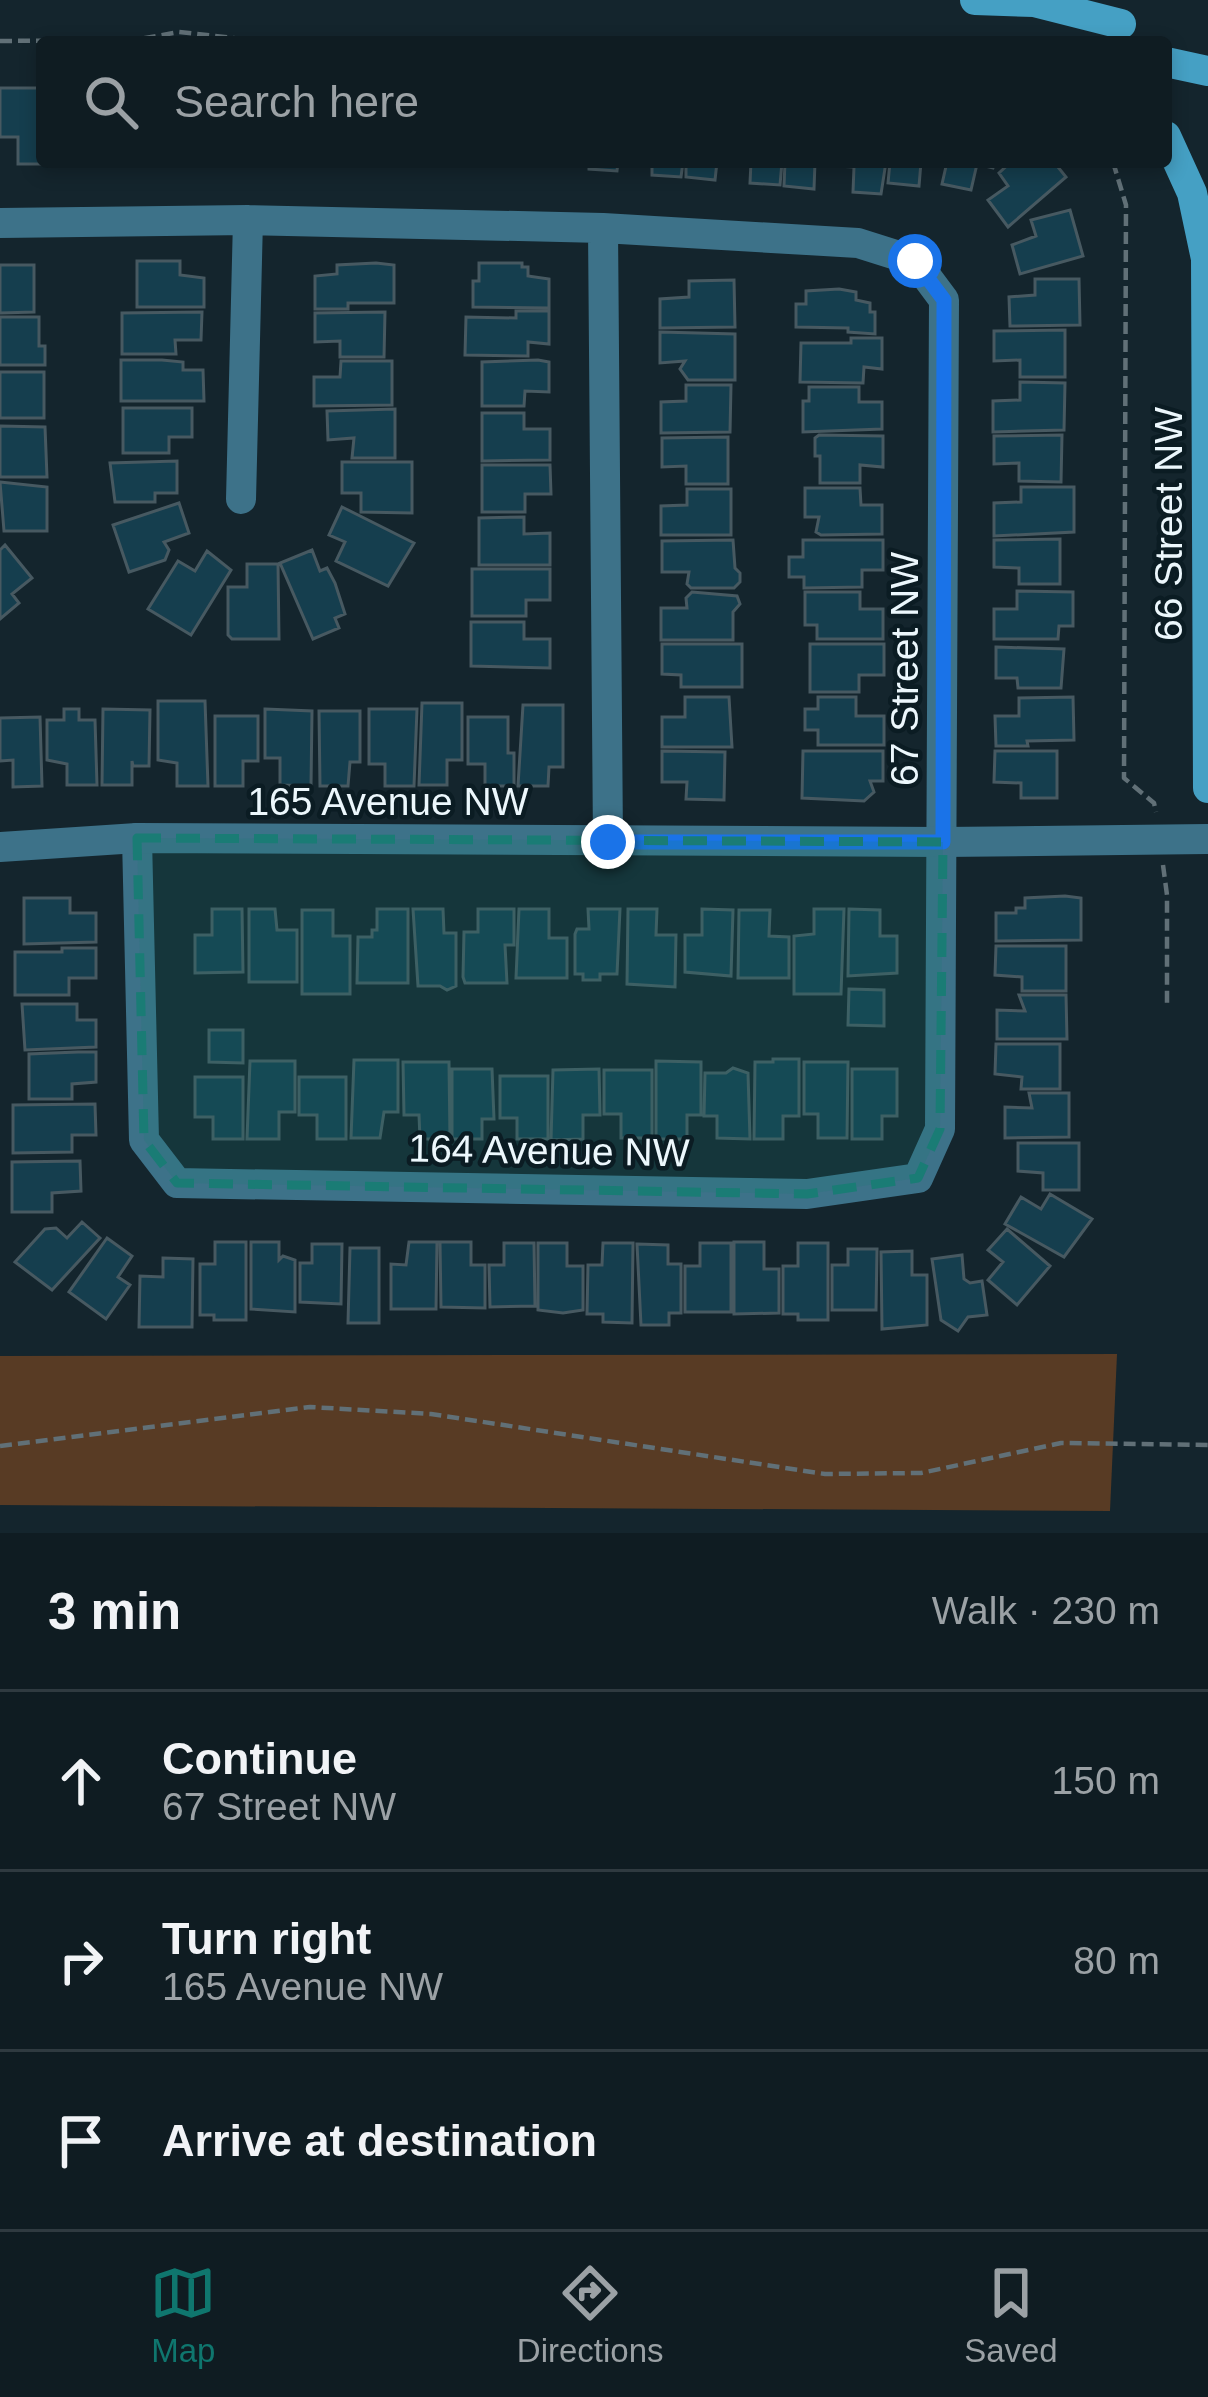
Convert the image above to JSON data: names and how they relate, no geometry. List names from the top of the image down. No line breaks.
{"streets":{"main road":["66 Street NW"],"street":["67 Street NW","165 Avenue NW","164 Avenue NW"]},"crossings":[["67 Street NW","165 Avenue NW"],["67 Street NW","164 Avenue NW"],["165 Avenue NW","164 Avenue NW"]],"page":{"search":"Search here","heading":["3 min","Walk · 230 m"],"list":[["Continue","67 Street NW","150 m"],["Turn right","165 Avenue NW","80 m"],"Arrive at destination"],"nav":["Map","Directions","Saved"]}}
